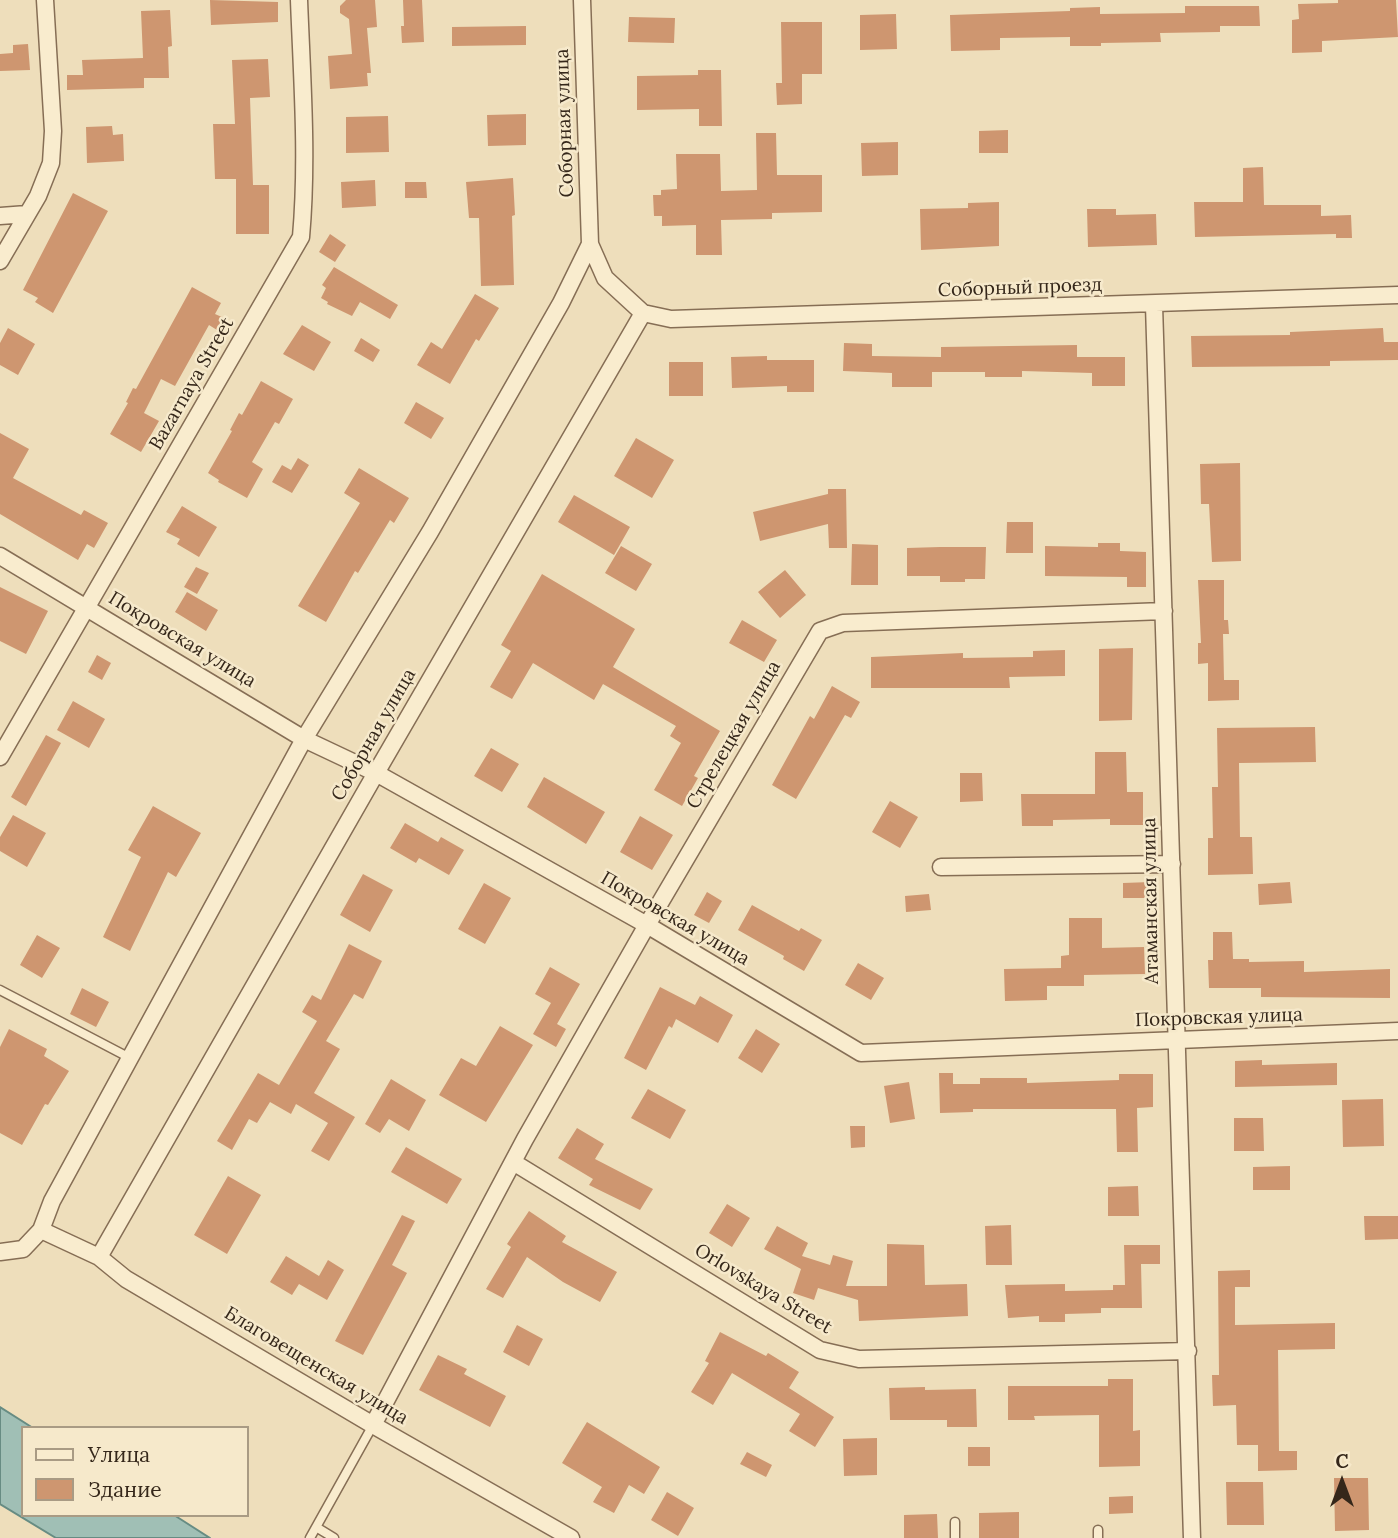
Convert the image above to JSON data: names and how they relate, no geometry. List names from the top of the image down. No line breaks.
{"streets":{"street":["Соборная улица","Соборный проезд","Bazarnaya Street","Покровская улица","Стрелецкая улица","Атаманская улица","Orlovskaya Street","Благовещенская улица"]},"crossings":[["Соборная улица","Соборный проезд"],["Соборная улица","Покровская улица"],["Соборная улица","Благовещенская улица"],["Соборный проезд","Атаманская улица"],["Bazarnaya Street","Покровская улица"],["Покровская улица","Стрелецкая улица"],["Покровская улица","Атаманская улица"],["Стрелецкая улица","Атаманская улица"],["Стрелецкая улица","Orlovskaya Street"],["Стрелецкая улица","Благовещенская улица"],["Атаманская улица","Orlovskaya Street"]],"legend":["Улица","Здание"],"north":"top"}
